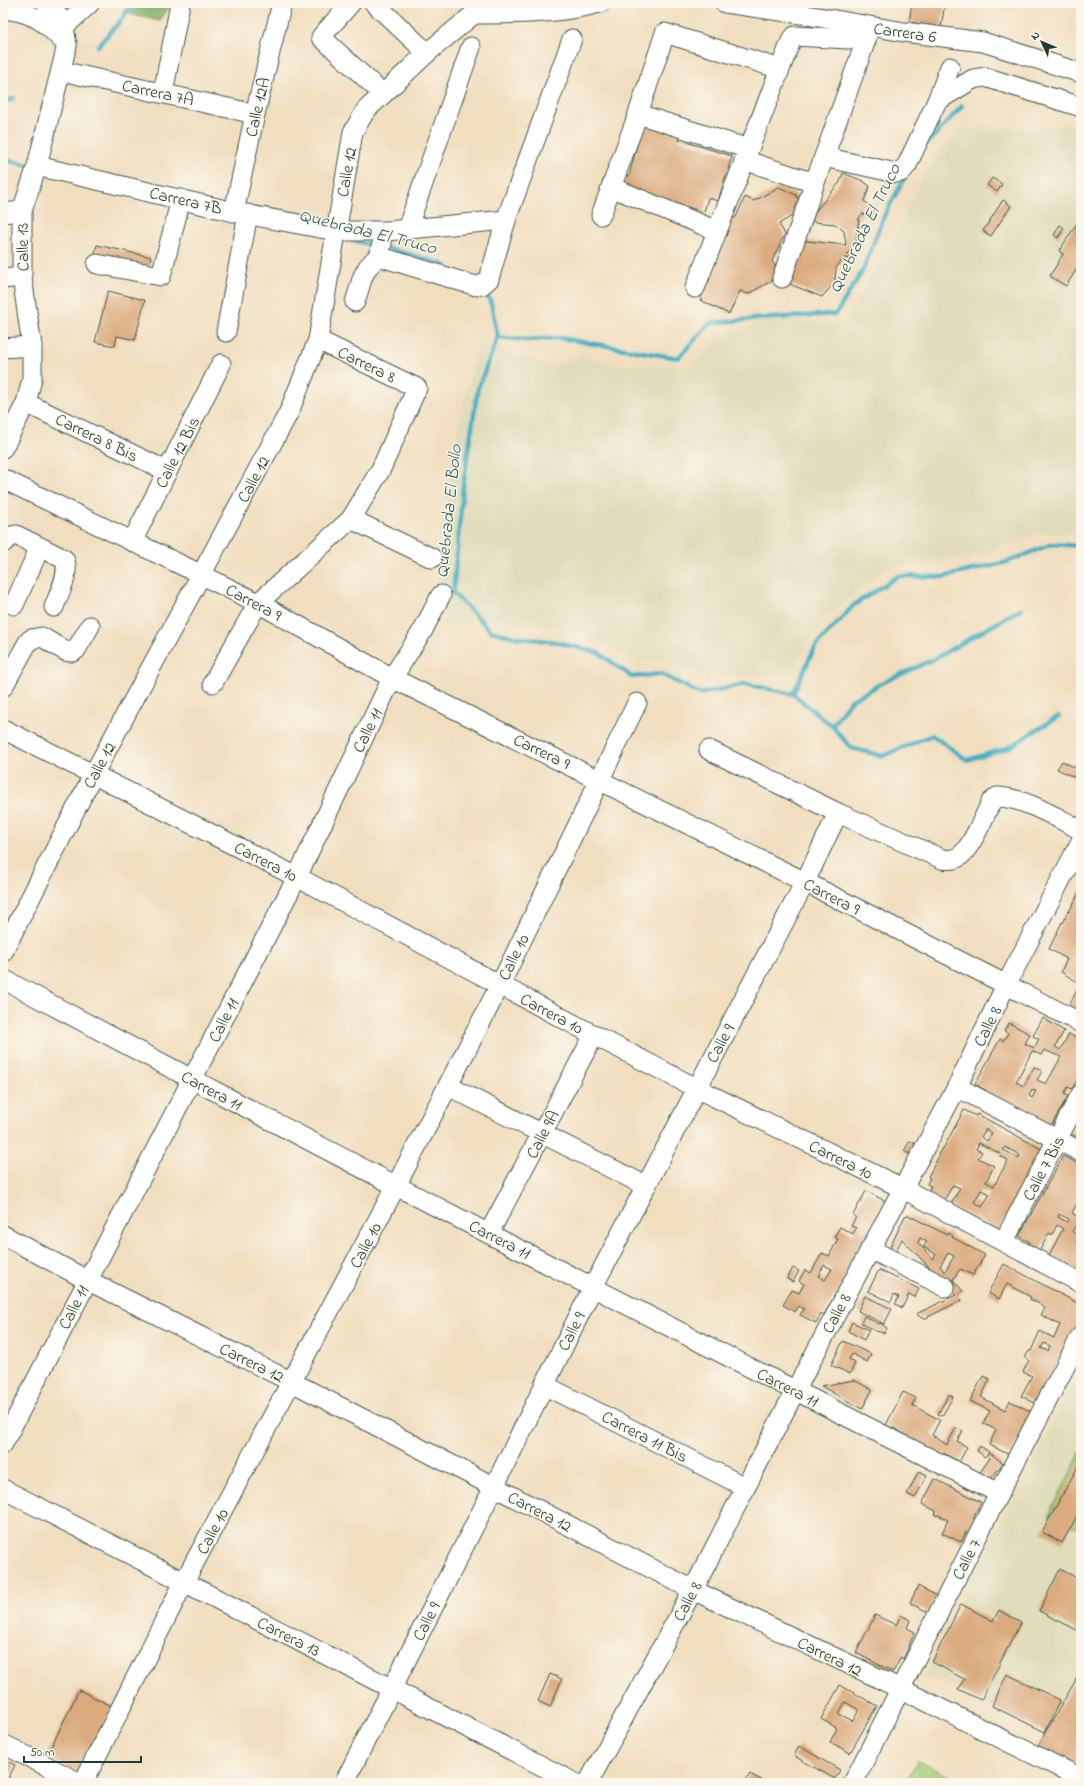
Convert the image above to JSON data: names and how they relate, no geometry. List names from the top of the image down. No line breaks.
{"streets":{"street":["Carrera 6","Carrera 7A","Calle 12A","Calle 12","Carrera 7B","Calle 13","Carrera 8","Carrera 8 Bis","Calle 12 Bis","Carrera 9","Calle 11","Carrera 10","Calle 10","Calle 8","Calle 9","Carrera 11","Calle 9A","Calle 7 Bis","Carrera 12","Carrera 11 Bis","Calle 7","Carrera 13"]},"crossings":[["Carrera 7A","Calle 12A"],["Carrera 7A","Calle 13"],["Calle 12A","Carrera 7B"],["Calle 12","Carrera 7B"],["Calle 12","Carrera 8"],["Calle 12","Carrera 9"],["Calle 12","Carrera 10"],["Carrera 7B","Calle 13"],["Calle 13","Carrera 8 Bis"],["Carrera 8 Bis","Calle 12 Bis"],["Calle 12 Bis","Carrera 9"],["Carrera 9","Calle 11"],["Carrera 9","Calle 10"],["Carrera 9","Calle 8"],["Carrera 9","Calle 9"],["Calle 11","Carrera 10"],["Calle 11","Carrera 11"],["Calle 11","Carrera 12"],["Carrera 10","Calle 10"],["Carrera 10","Calle 8"],["Carrera 10","Calle 9"],["Carrera 10","Calle 9A"],["Carrera 10","Calle 7 Bis"],["Calle 10","Carrera 11"],["Calle 10","Carrera 12"],["Calle 10","Carrera 13"],["Calle 8","Carrera 11"],["Calle 8","Carrera 12"],["Calle 8","Carrera 11 Bis"],["Calle 9","Carrera 11"],["Calle 9","Carrera 12"],["Calle 9","Carrera 11 Bis"],["Calle 9","Carrera 13"],["Carrera 11","Calle 9A"],["Carrera 11","Calle 7"],["Carrera 12","Calle 7"]],"water":["Quebrada El Truco","Quebrada El Bollo"],"scale_bar":"50 m","north":"top left"}
